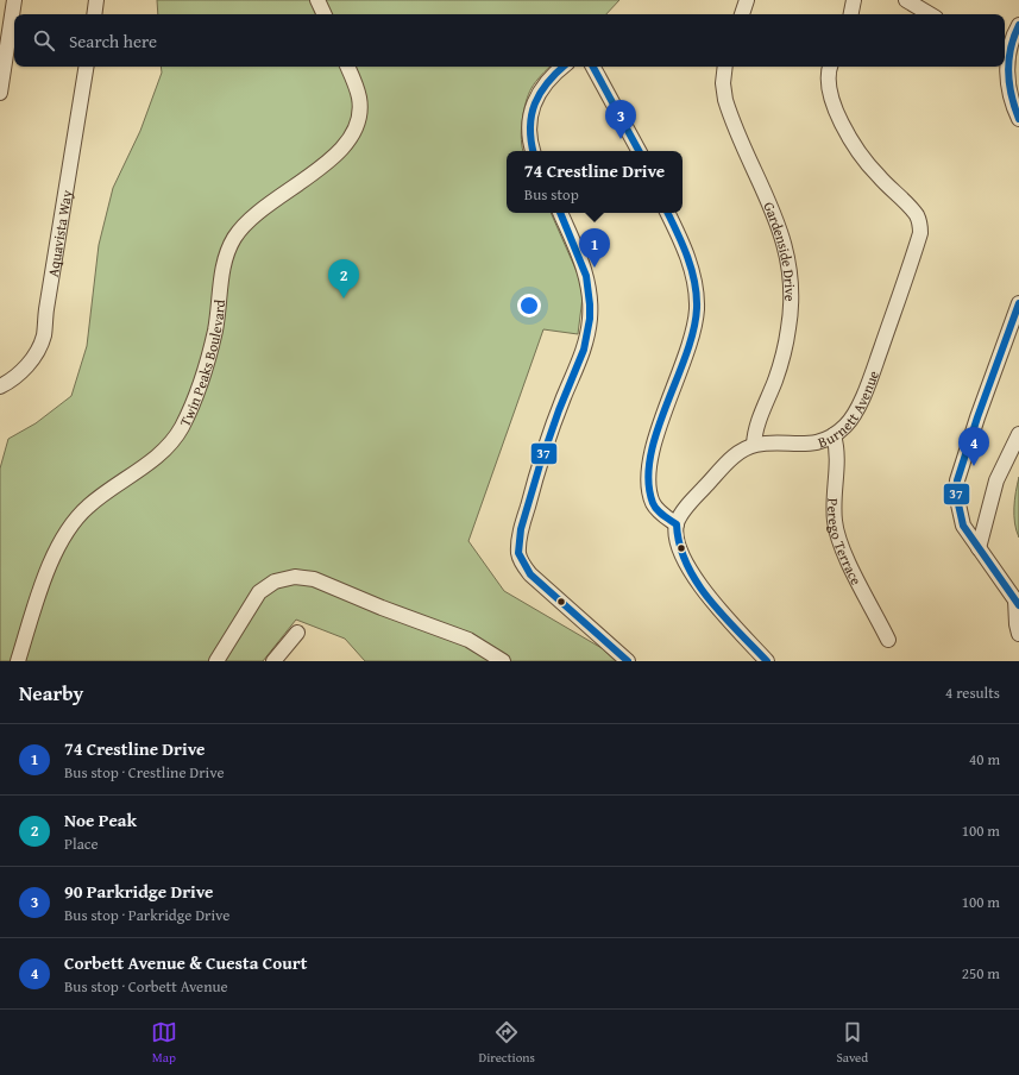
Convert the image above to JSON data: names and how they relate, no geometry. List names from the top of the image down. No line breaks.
{"streets":{"street":["Aquavista Way","Gardenside Drive","Twin Peaks Boulevard","Burnett Avenue","Perego Terrace"]},"crossings":[["Gardenside Drive","Burnett Avenue"],["Burnett Avenue","Perego Terrace"]],"lines":["transit line 37"],"page":{"search":"Search here","pins":["3","1","2","4"],"popup":["74 Crestline Drive","Bus stop"],"heading":["Nearby","4 results"],"list":[{"mark":"1","name":"74 Crestline Drive","note":"Bus stop · Crestline Drive","value":"40 m"},{"mark":"2","name":"Noe Peak","note":"Place","value":"100 m"},{"mark":"3","name":"90 Parkridge Drive","note":"Bus stop · Parkridge Drive","value":"100 m"},{"mark":"4","name":"Corbett Avenue & Cuesta Court","note":"Bus stop · Corbett Avenue","value":"250 m"}],"nav":["Map","Directions","Saved"]}}
